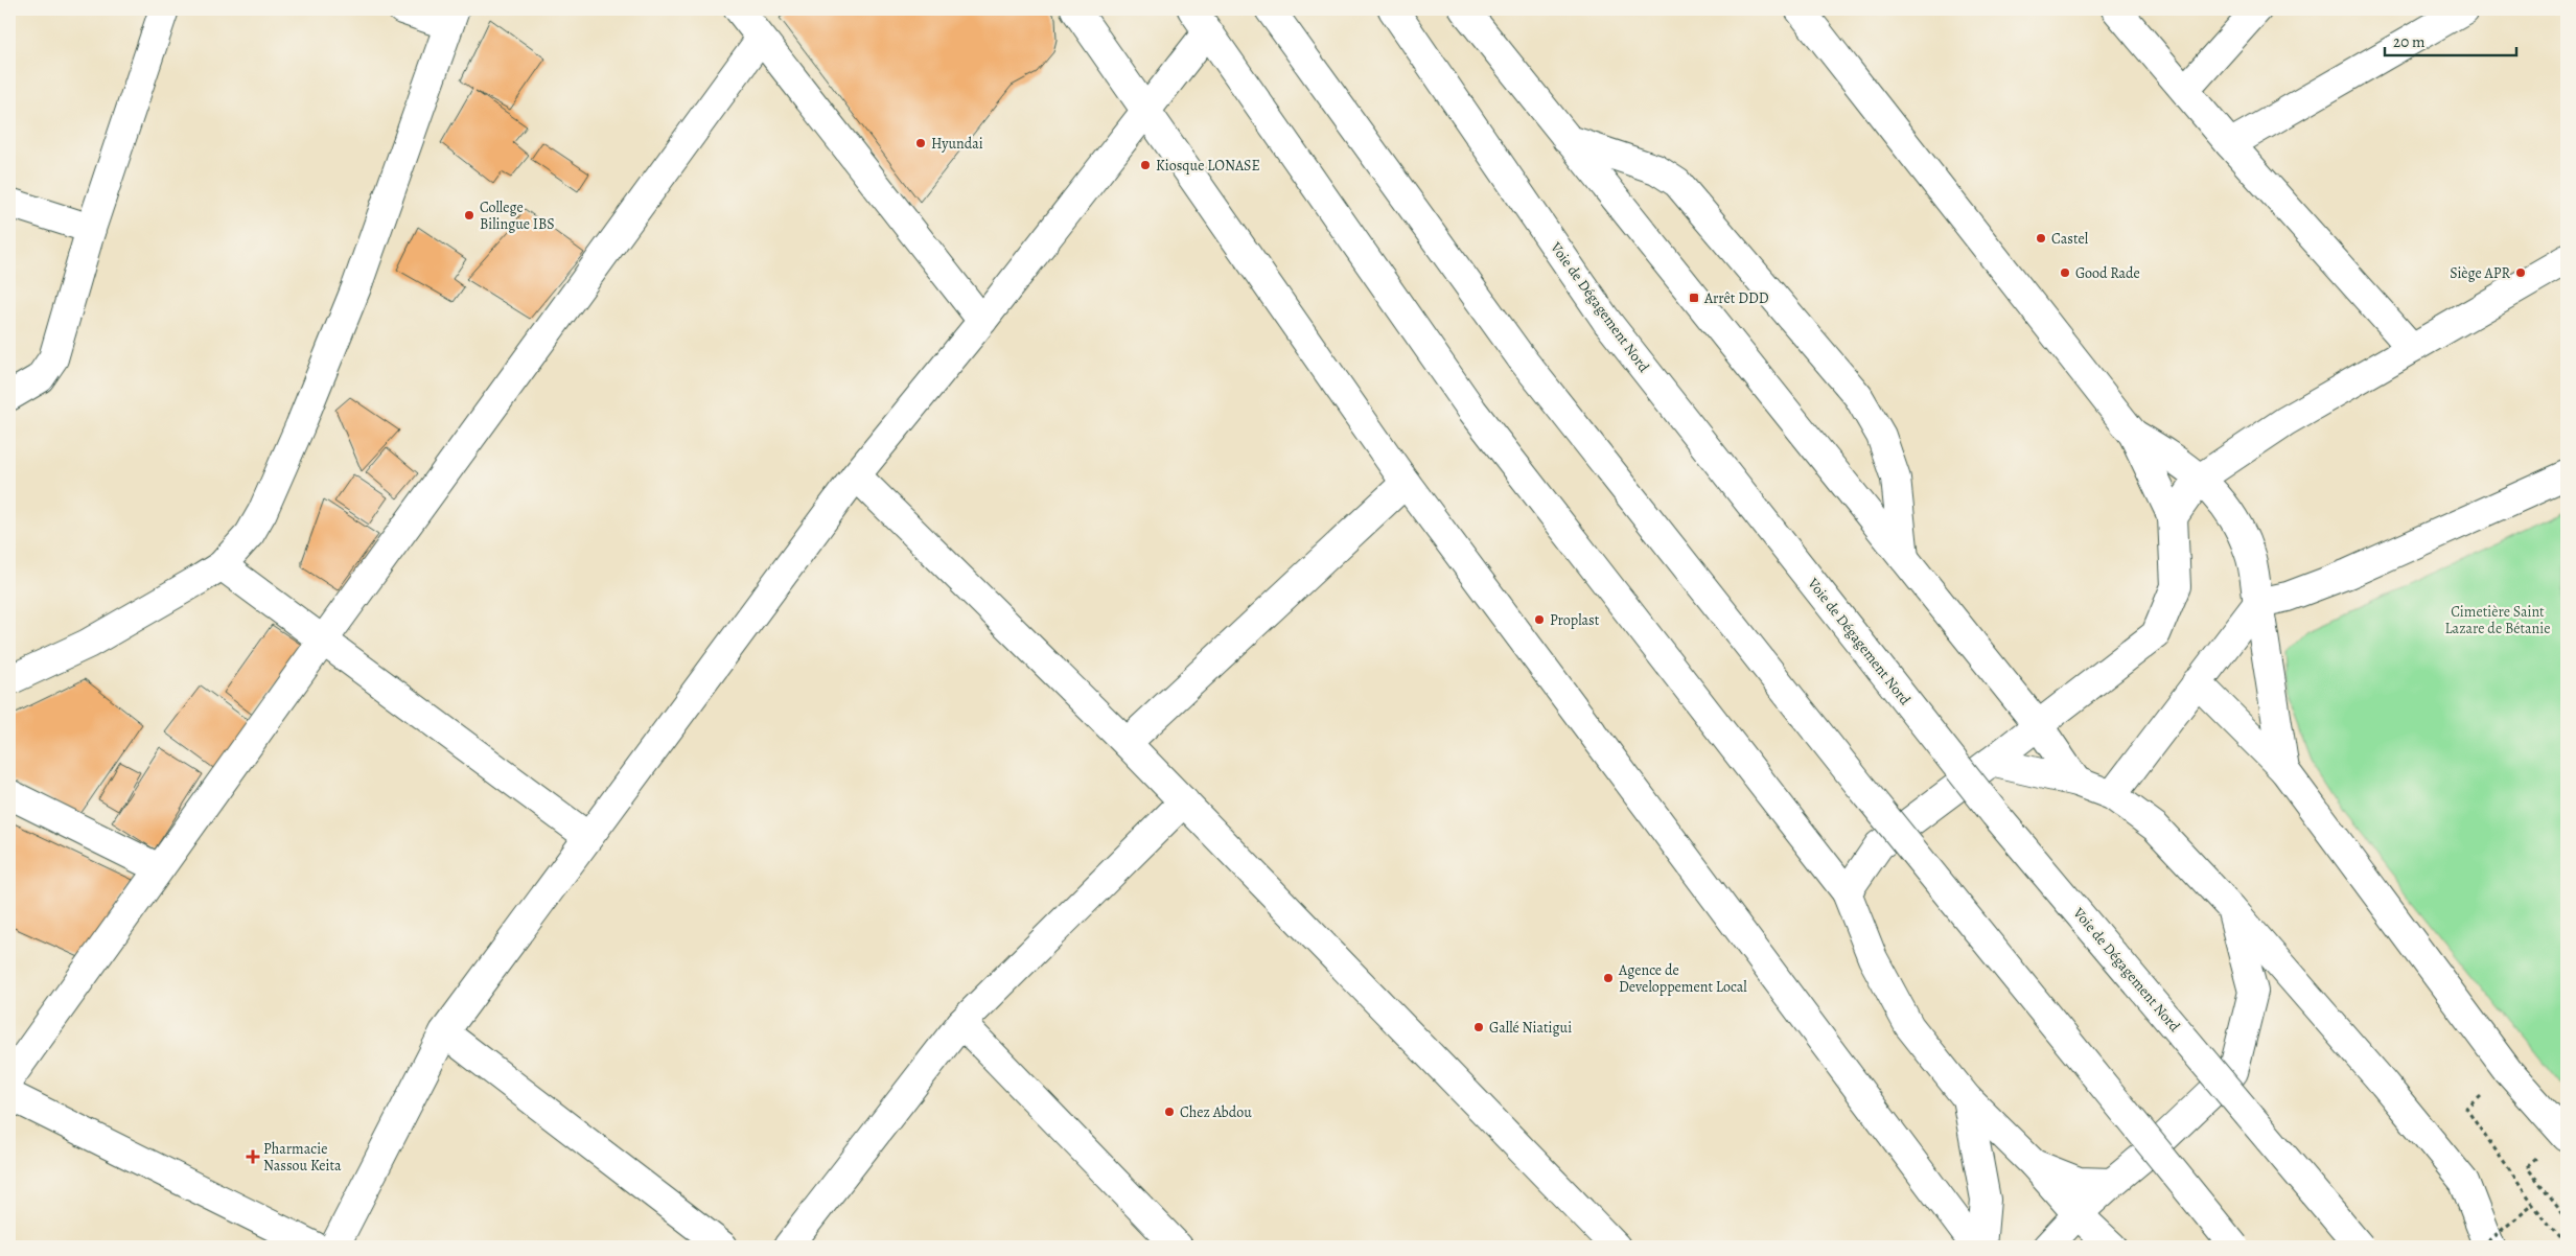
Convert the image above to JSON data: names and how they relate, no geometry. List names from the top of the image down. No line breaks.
{"streets":{"main road":["Voie de Dégagement Nord"]},"parks":["Cimetière Saint Lazare de Bétanie"],"places":{"other":["Hyundai","Kiosque LONASE","College Bilingue IBS","Castel","Good Rade","Siège APR","Proplast","Agence de Developpement Local","Gallé Niatigui","Chez Abdou"],"transit":["Arrêt DDD"],"health":["Pharmacie Nassou Keita"]},"scale_bar":"20 m"}
